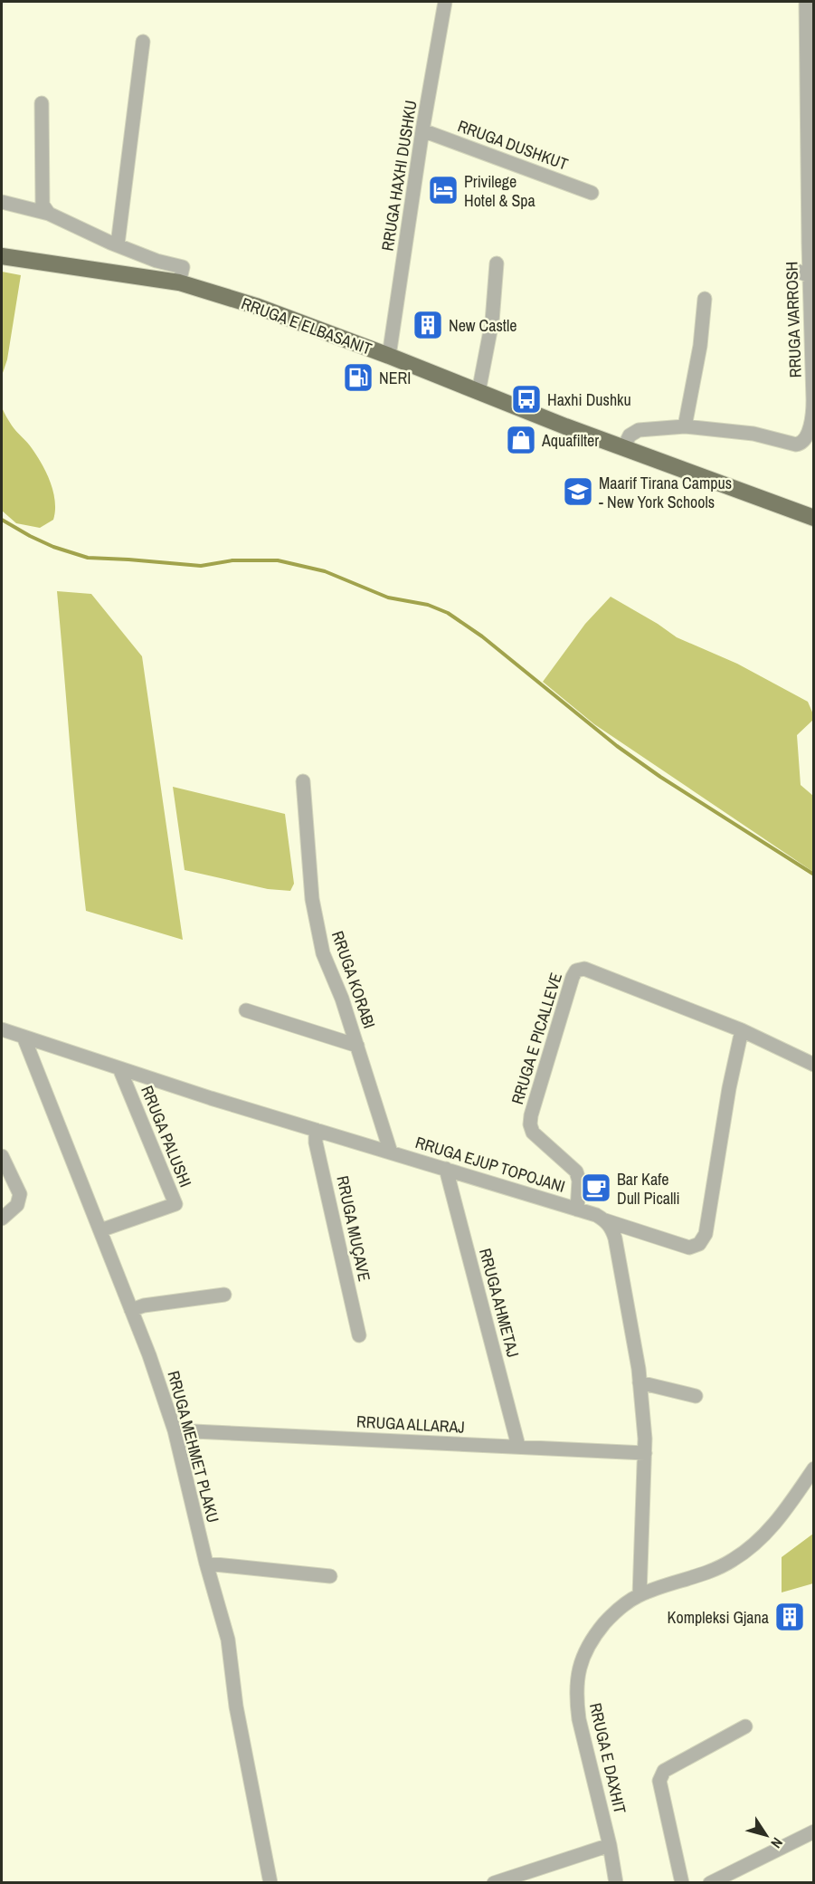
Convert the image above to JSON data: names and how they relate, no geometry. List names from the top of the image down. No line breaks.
{"streets":{"main road":["RRUGA E ELBASANIT"],"street":["RRUGA DUSHKUT","RRUGA HAXHI DUSHKU","RRUGA VARROSH","RRUGA KORABI","RRUGA E PICALLEVE","RRUGA PALUSHI","RRUGA EJUP TOPOJANI","RRUGA MUÇAVE","RRUGA AHMETAJ","RRUGA ALLARAJ","RRUGA MEHMET PLAKU","RRUGA E DAXHIT"]},"crossings":[["RRUGA DUSHKUT","RRUGA HAXHI DUSHKU"],["RRUGA HAXHI DUSHKU","RRUGA E ELBASANIT"],["RRUGA VARROSH","RRUGA E ELBASANIT"],["RRUGA KORABI","RRUGA EJUP TOPOJANI"],["RRUGA E PICALLEVE","RRUGA EJUP TOPOJANI"],["RRUGA PALUSHI","RRUGA EJUP TOPOJANI"],["RRUGA PALUSHI","RRUGA MEHMET PLAKU"],["RRUGA EJUP TOPOJANI","RRUGA MUÇAVE"],["RRUGA EJUP TOPOJANI","RRUGA AHMETAJ"],["RRUGA EJUP TOPOJANI","RRUGA MEHMET PLAKU"],["RRUGA AHMETAJ","RRUGA ALLARAJ"],["RRUGA ALLARAJ","RRUGA MEHMET PLAKU"]],"places":{"hotel":["Privilege Hotel & Spa"],"building":["New Castle","Kompleksi Gjana"],"fuel station":["NERI"],"bus stop":["Haxhi Dushku"],"shop":["Aquafilter"],"school or university":["Maarif Tirana Campus - New York Schools"],"cafe":["Bar Kafe Dull Picalli"]},"north":"bottom right"}
